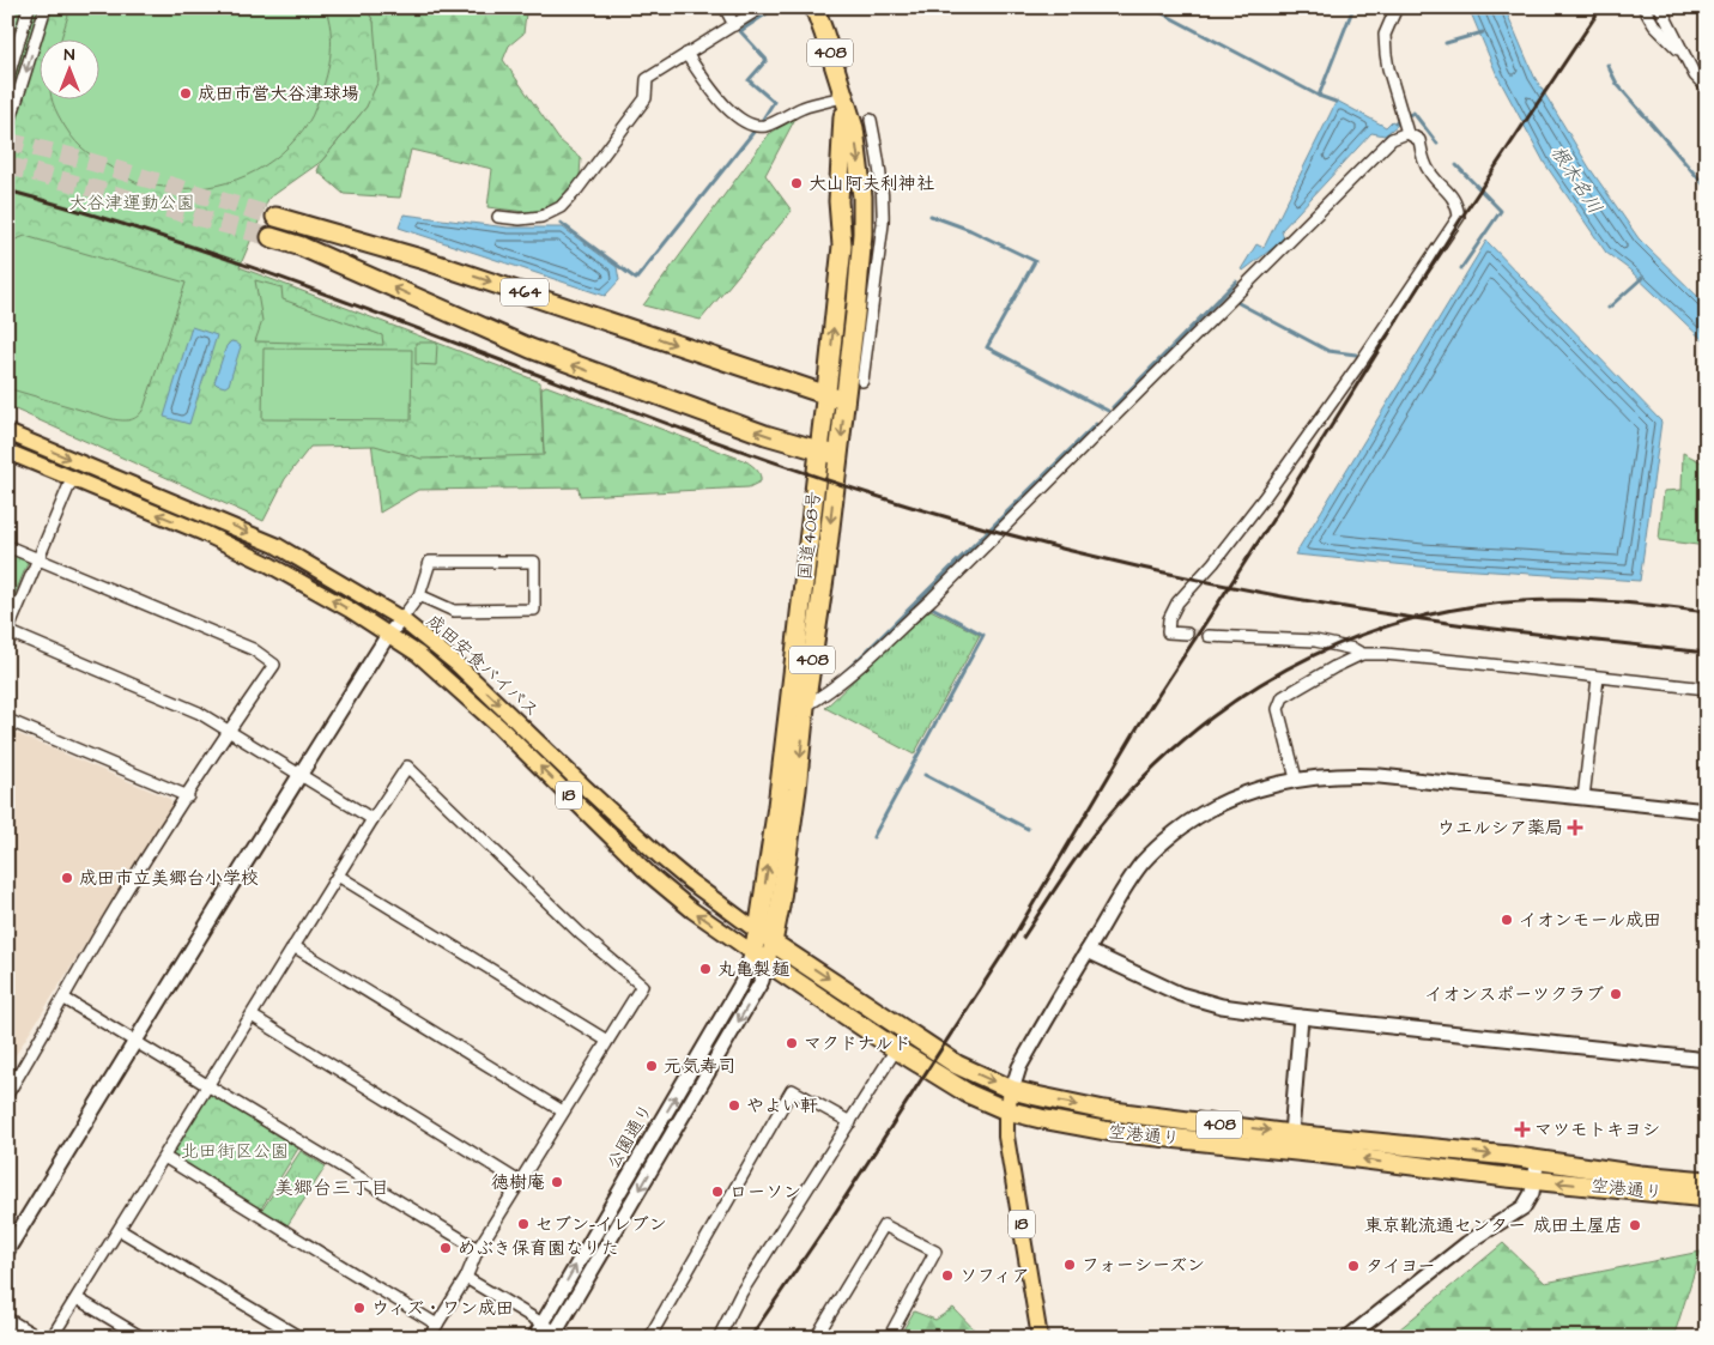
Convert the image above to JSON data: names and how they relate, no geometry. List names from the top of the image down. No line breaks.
{"streets":{"highway":["408","464","国道408号","空港通り"],"main road":["成田安食バイパス","18"],"street":["公園通り"]},"crossings":[["464","国道408号"],["国道408号","成田安食バイパス"],["国道408号","空港通り"],["国道408号","公園通り"],["成田安食バイパス","空港通り"],["成田安食バイパス","公園通り"],["18","空港通り"],["空港通り","公園通り"]],"districts":["美郷台三丁目"],"water":["根木名川"],"parks":["大谷津運動公園","北田街区公園"],"places":{"other":["成田市営大谷津球場","大山阿夫利神社","成田市立美郷台小学校","イオンモール成田","丸亀製麺","イオンスポーツクラブ","マクドナルド","元気寿司","やよい軒","徳樹庵","ローソン","セブン-イレブン","東京靴流通センター 成田土屋店","めぶき保育園なりた","フォーシーズン","タイヨー","ソフィア","ウィズ・ワン成田"],"health":["ウエルシア薬局","マツモトキヨシ"]},"north":"top"}
